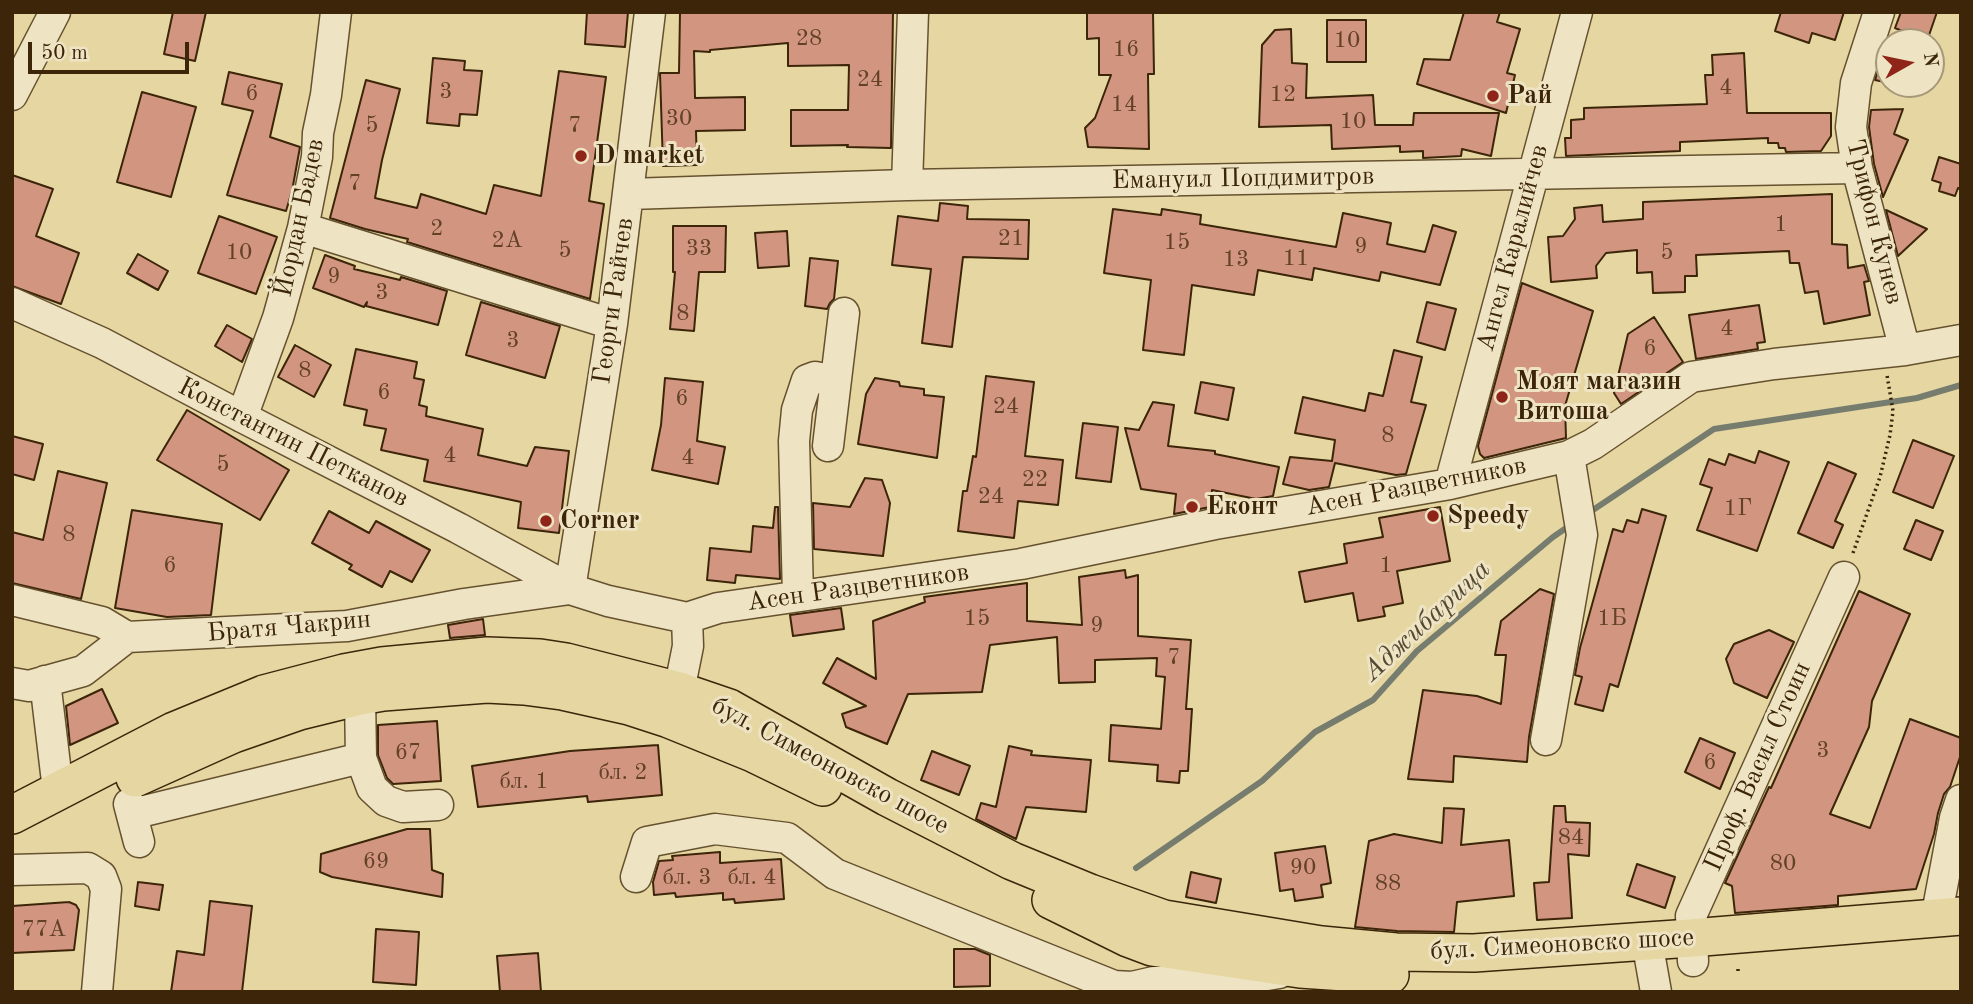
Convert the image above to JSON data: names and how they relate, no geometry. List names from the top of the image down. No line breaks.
{"streets":{"main road":["бул. Симеоновско шосе"],"street":["Емануил Попдимитров","Йордан Бадев","Трифон Кунев","Ангел Каралийчев","Георги Райчев","Константин Петканов","Асен Разцветников","Братя Чакрин","Проф. Васил Стоин"]},"crossings":[["Емануил Попдимитров","Трифон Кунев"],["Емануил Попдимитров","Ангел Каралийчев"],["Емануил Попдимитров","Георги Райчев"],["Йордан Бадев","Константин Петканов"],["Трифон Кунев","Асен Разцветников"],["Ангел Каралийчев","Асен Разцветников"],["Георги Райчев","Константин Петканов"],["Георги Райчев","Асен Разцветников"],["Георги Райчев","Братя Чакрин"],["Константин Петканов","Асен Разцветников"],["Константин Петканов","Братя Чакрин"],["Асен Разцветников","Братя Чакрин"],["бул. Симеоновско шосе","Проф. Васил Стоин"]],"water":["Аджибарица"],"places":["Рай","D market","Моят магазин Витоша","Еконт","Speedy","Corner"],"house_numbers":["28","10","16","24","4","3","6","12","14","30","10","5","7","7","1","2","21","2А","15","9","33","5","10","5","11","13","9","3","8","4","3","6","8","6","6","24","8","4","4","5","22","24","1Г","8","6","1","15","1Б","9","7","3","67","6","бл. 2","бл. 1","84","69","80","90","бл. 3","бл. 4","88","77А"],"scale_bar":"50 m","north":"right"}
